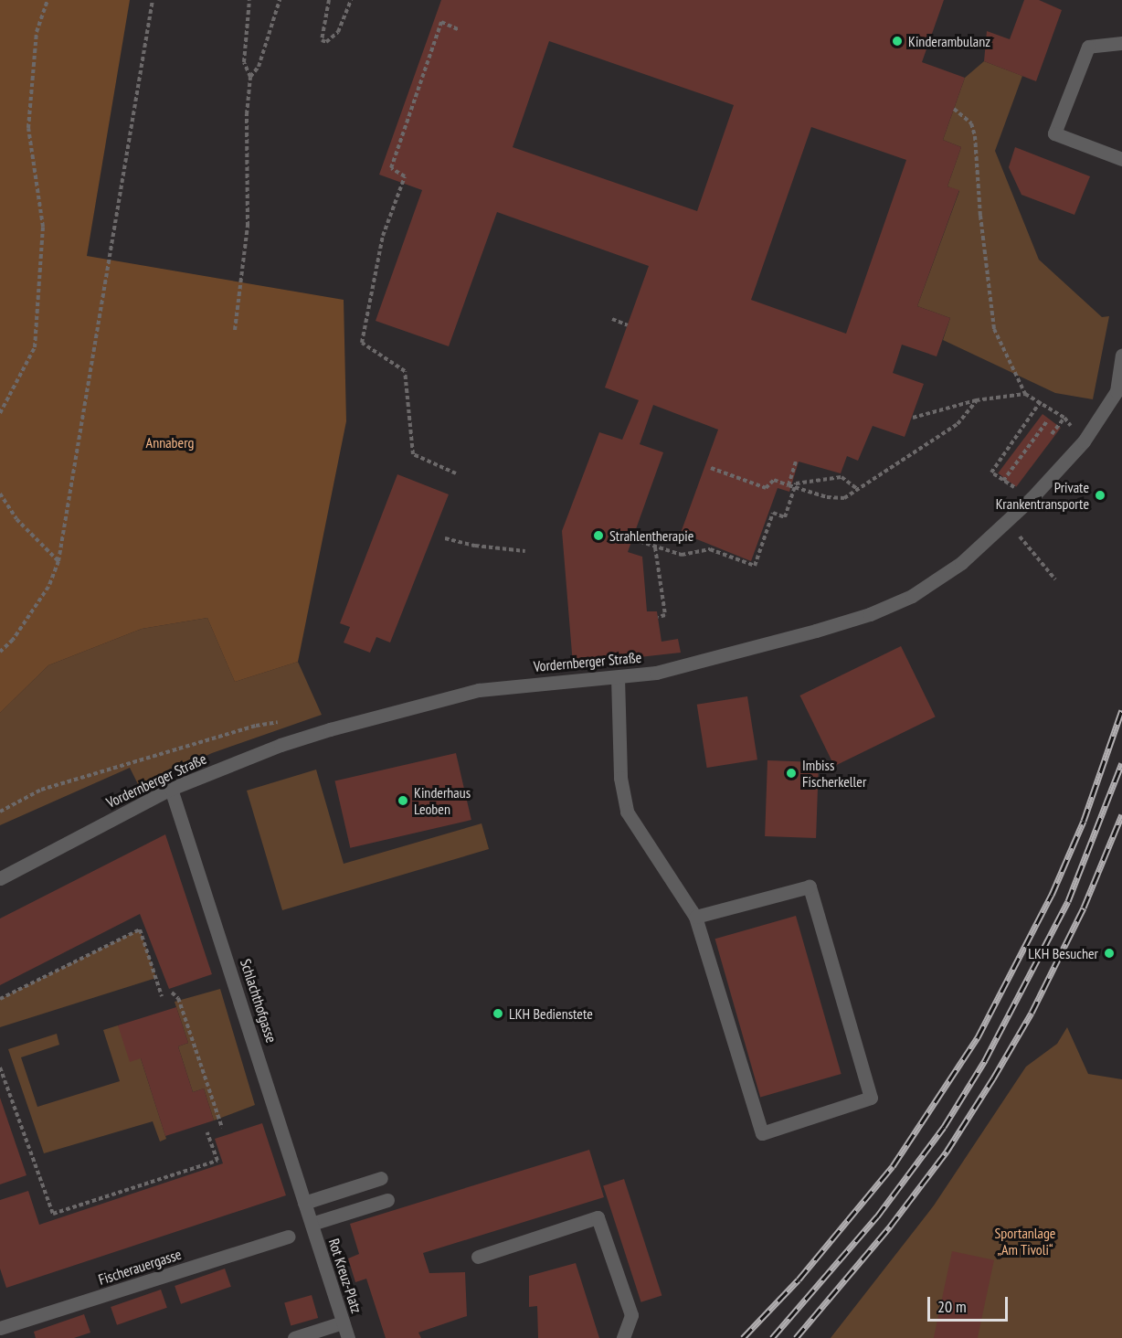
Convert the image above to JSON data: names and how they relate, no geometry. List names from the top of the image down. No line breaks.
{"streets":{"street":["Vordernberger Straße","Schlachthofgasse","Fischerauergasse","Rot Kreuz-Platz"]},"crossings":[["Vordernberger Straße","Schlachthofgasse"],["Schlachthofgasse","Rot Kreuz-Platz"]],"parks":["Annaberg","Sportanlage „Am Tivoli“"],"places":["Kinderambulanz","Private Krankentransporte","Strahlentherapie","Imbiss Fischerkeller","Kinderhaus Leoben","LKH Besucher","LKH Bedienstete"],"scale_bar":"20 m"}
